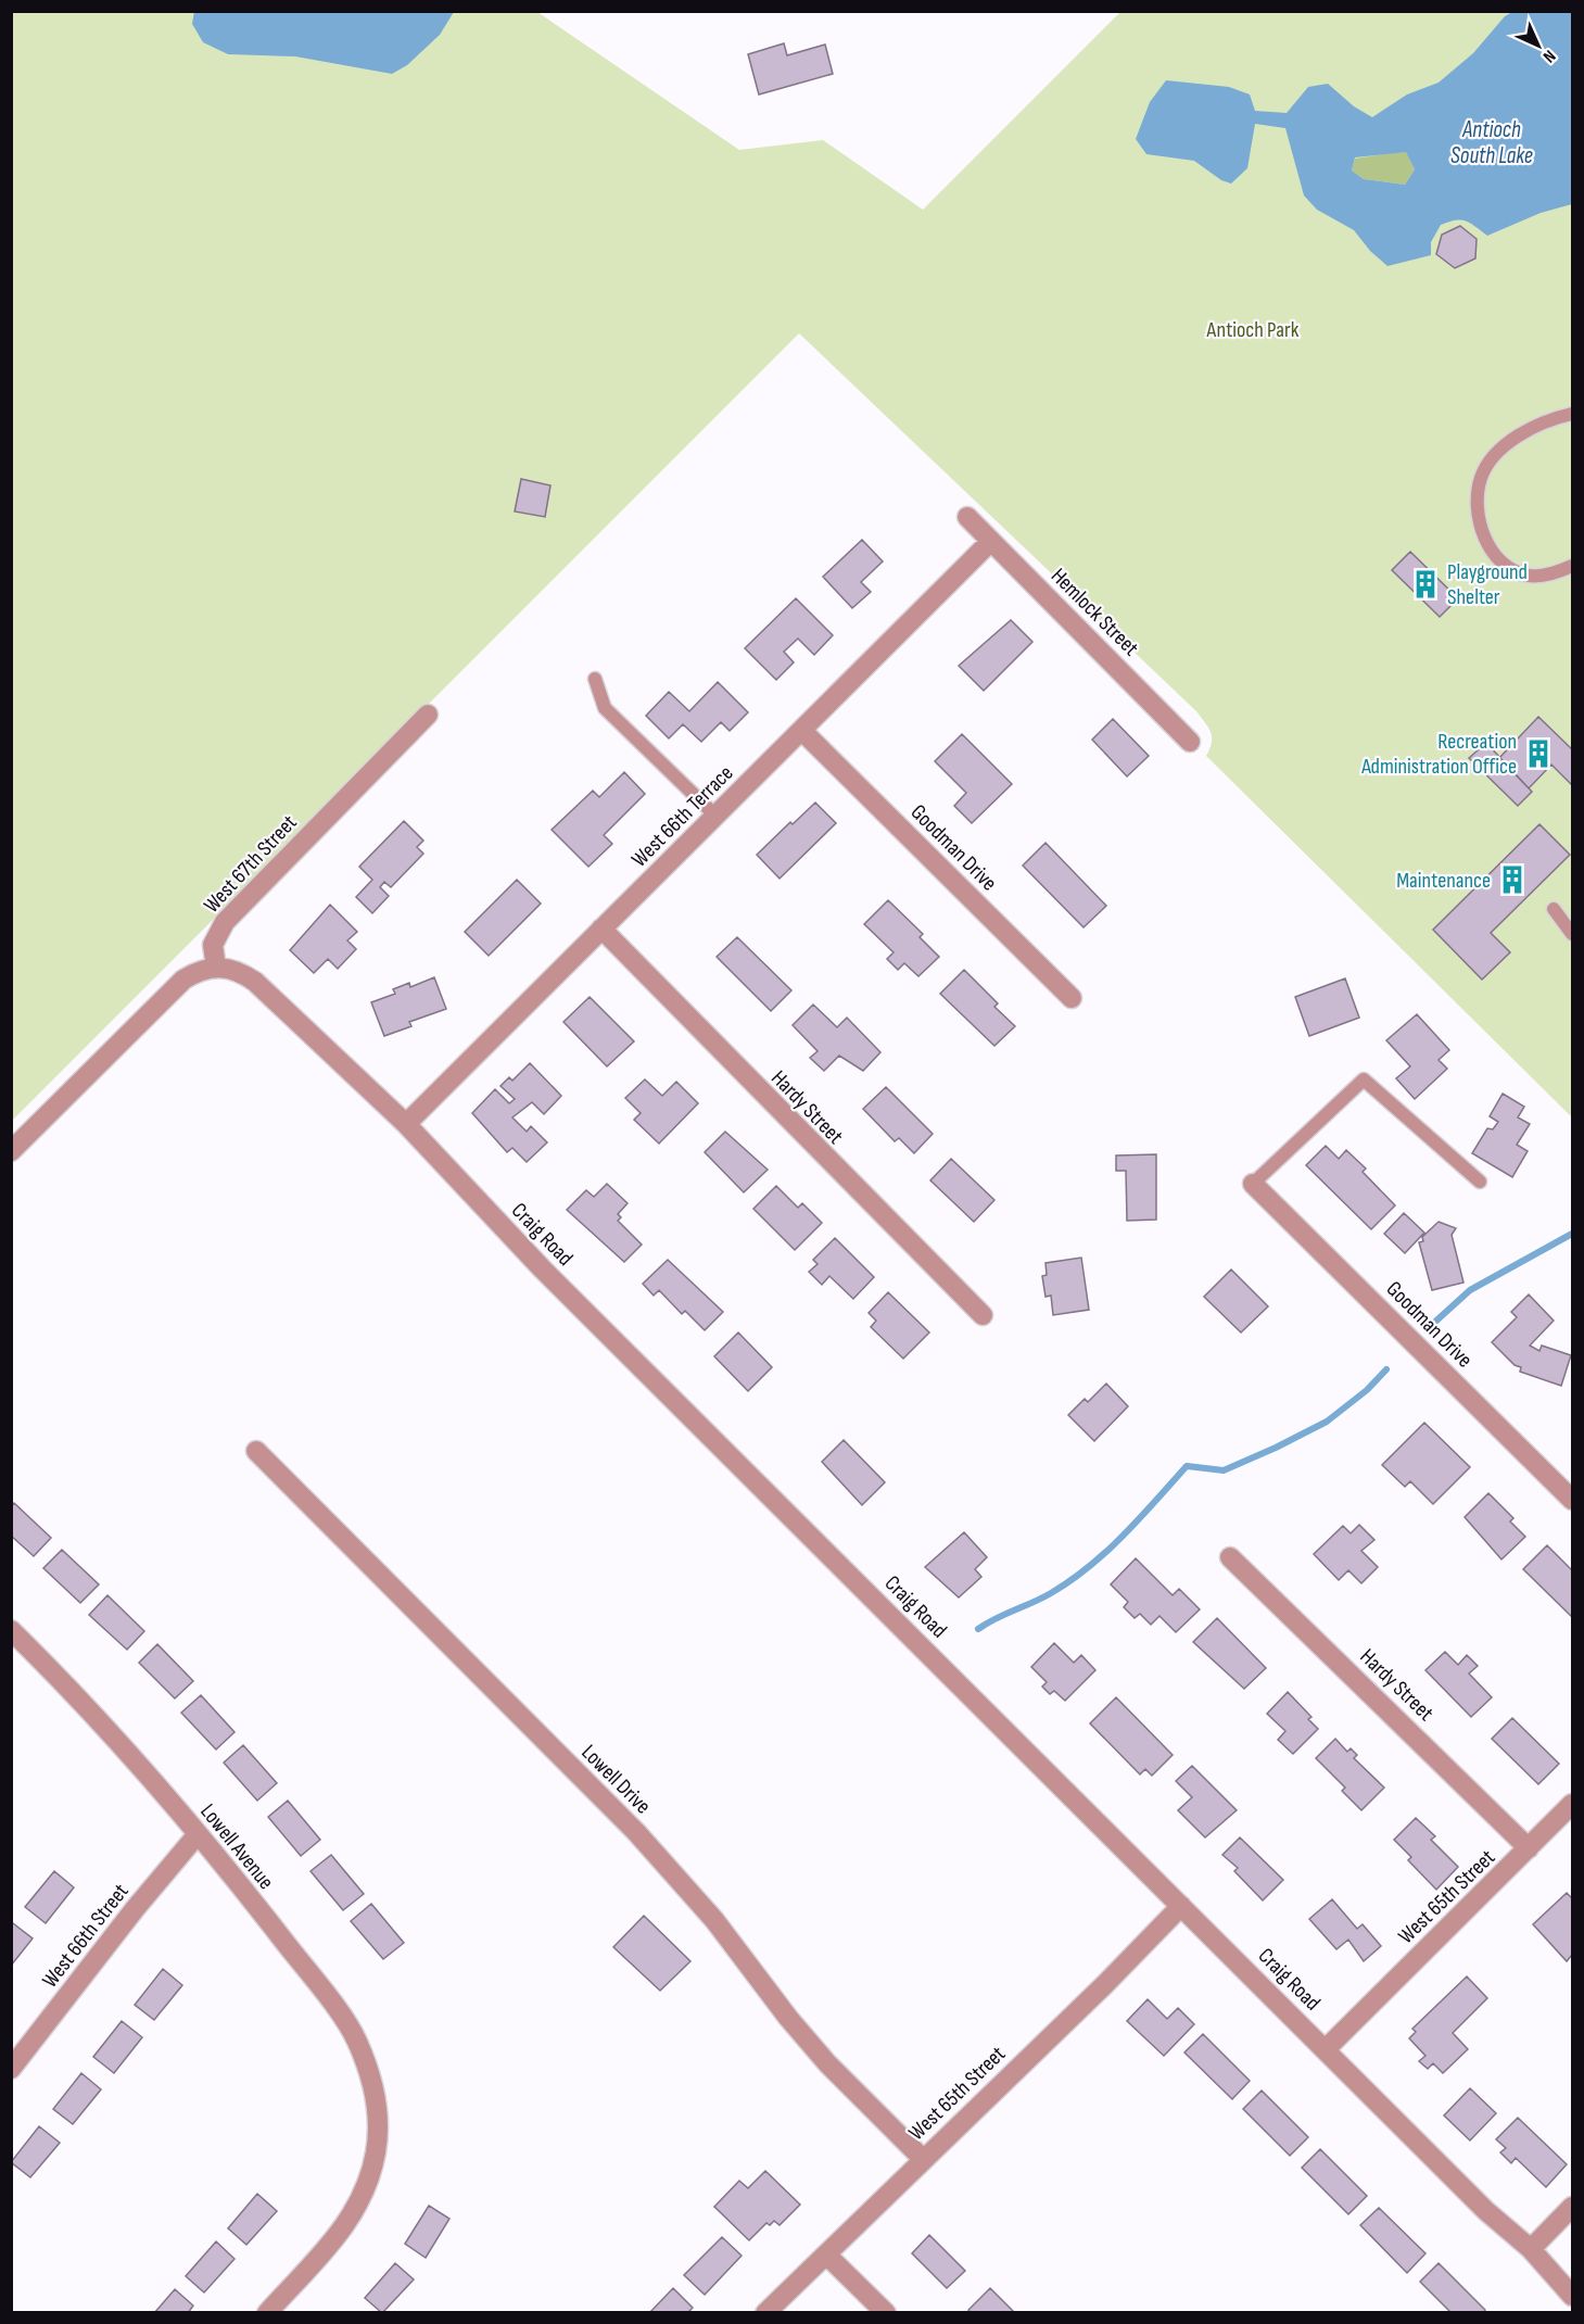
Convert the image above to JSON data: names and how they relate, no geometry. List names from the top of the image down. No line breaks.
{"streets":{"street":["Hemlock Street","West 66th Terrace","Goodman Drive","West 67th Street","Hardy Street","Craig Road","Lowell Drive","Lowell Avenue","West 65th Street","West 66th Street"]},"crossings":[["Hemlock Street","West 66th Terrace"],["West 66th Terrace","Goodman Drive"],["West 66th Terrace","Hardy Street"],["West 66th Terrace","Craig Road"],["West 67th Street","Craig Road"],["Hardy Street","West 65th Street"],["Craig Road","West 65th Street"],["Lowell Drive","West 65th Street"],["Lowell Avenue","West 66th Street"]],"water":["Antioch South Lake"],"parks":["Antioch Park"],"places":{"building":["Playground Shelter","Recreation Administration Office","Maintenance"]},"north":"bottom right"}
